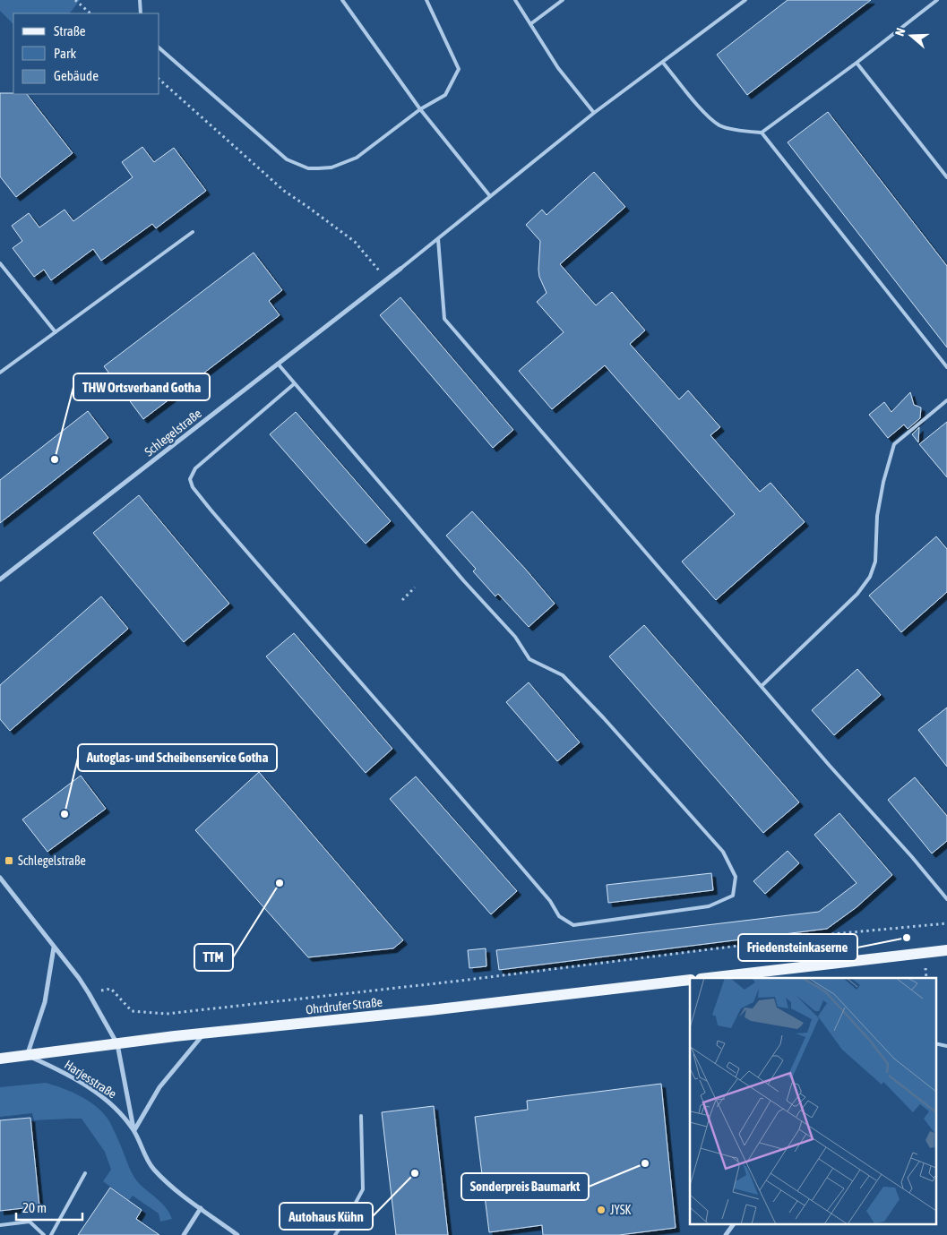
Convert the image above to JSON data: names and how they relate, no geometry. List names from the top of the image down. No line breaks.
{"streets":{"main road":["Ohrdrufer Straße"],"street":["Schlegelstraße","Harjesstraße"]},"crossings":[["Ohrdrufer Straße","Harjesstraße"]],"places":{"other":["THW Ortsverband Gotha","Autoglas- und Scheibenservice Gotha","TTM","Friedensteinkaserne","Sonderpreis Baumarkt","Autohaus Kühn","JYSK"],"transit":["Schlegelstraße"]},"legend":["Straße","Park","Gebäude"],"scale_bar":"20 m","north":"left"}
